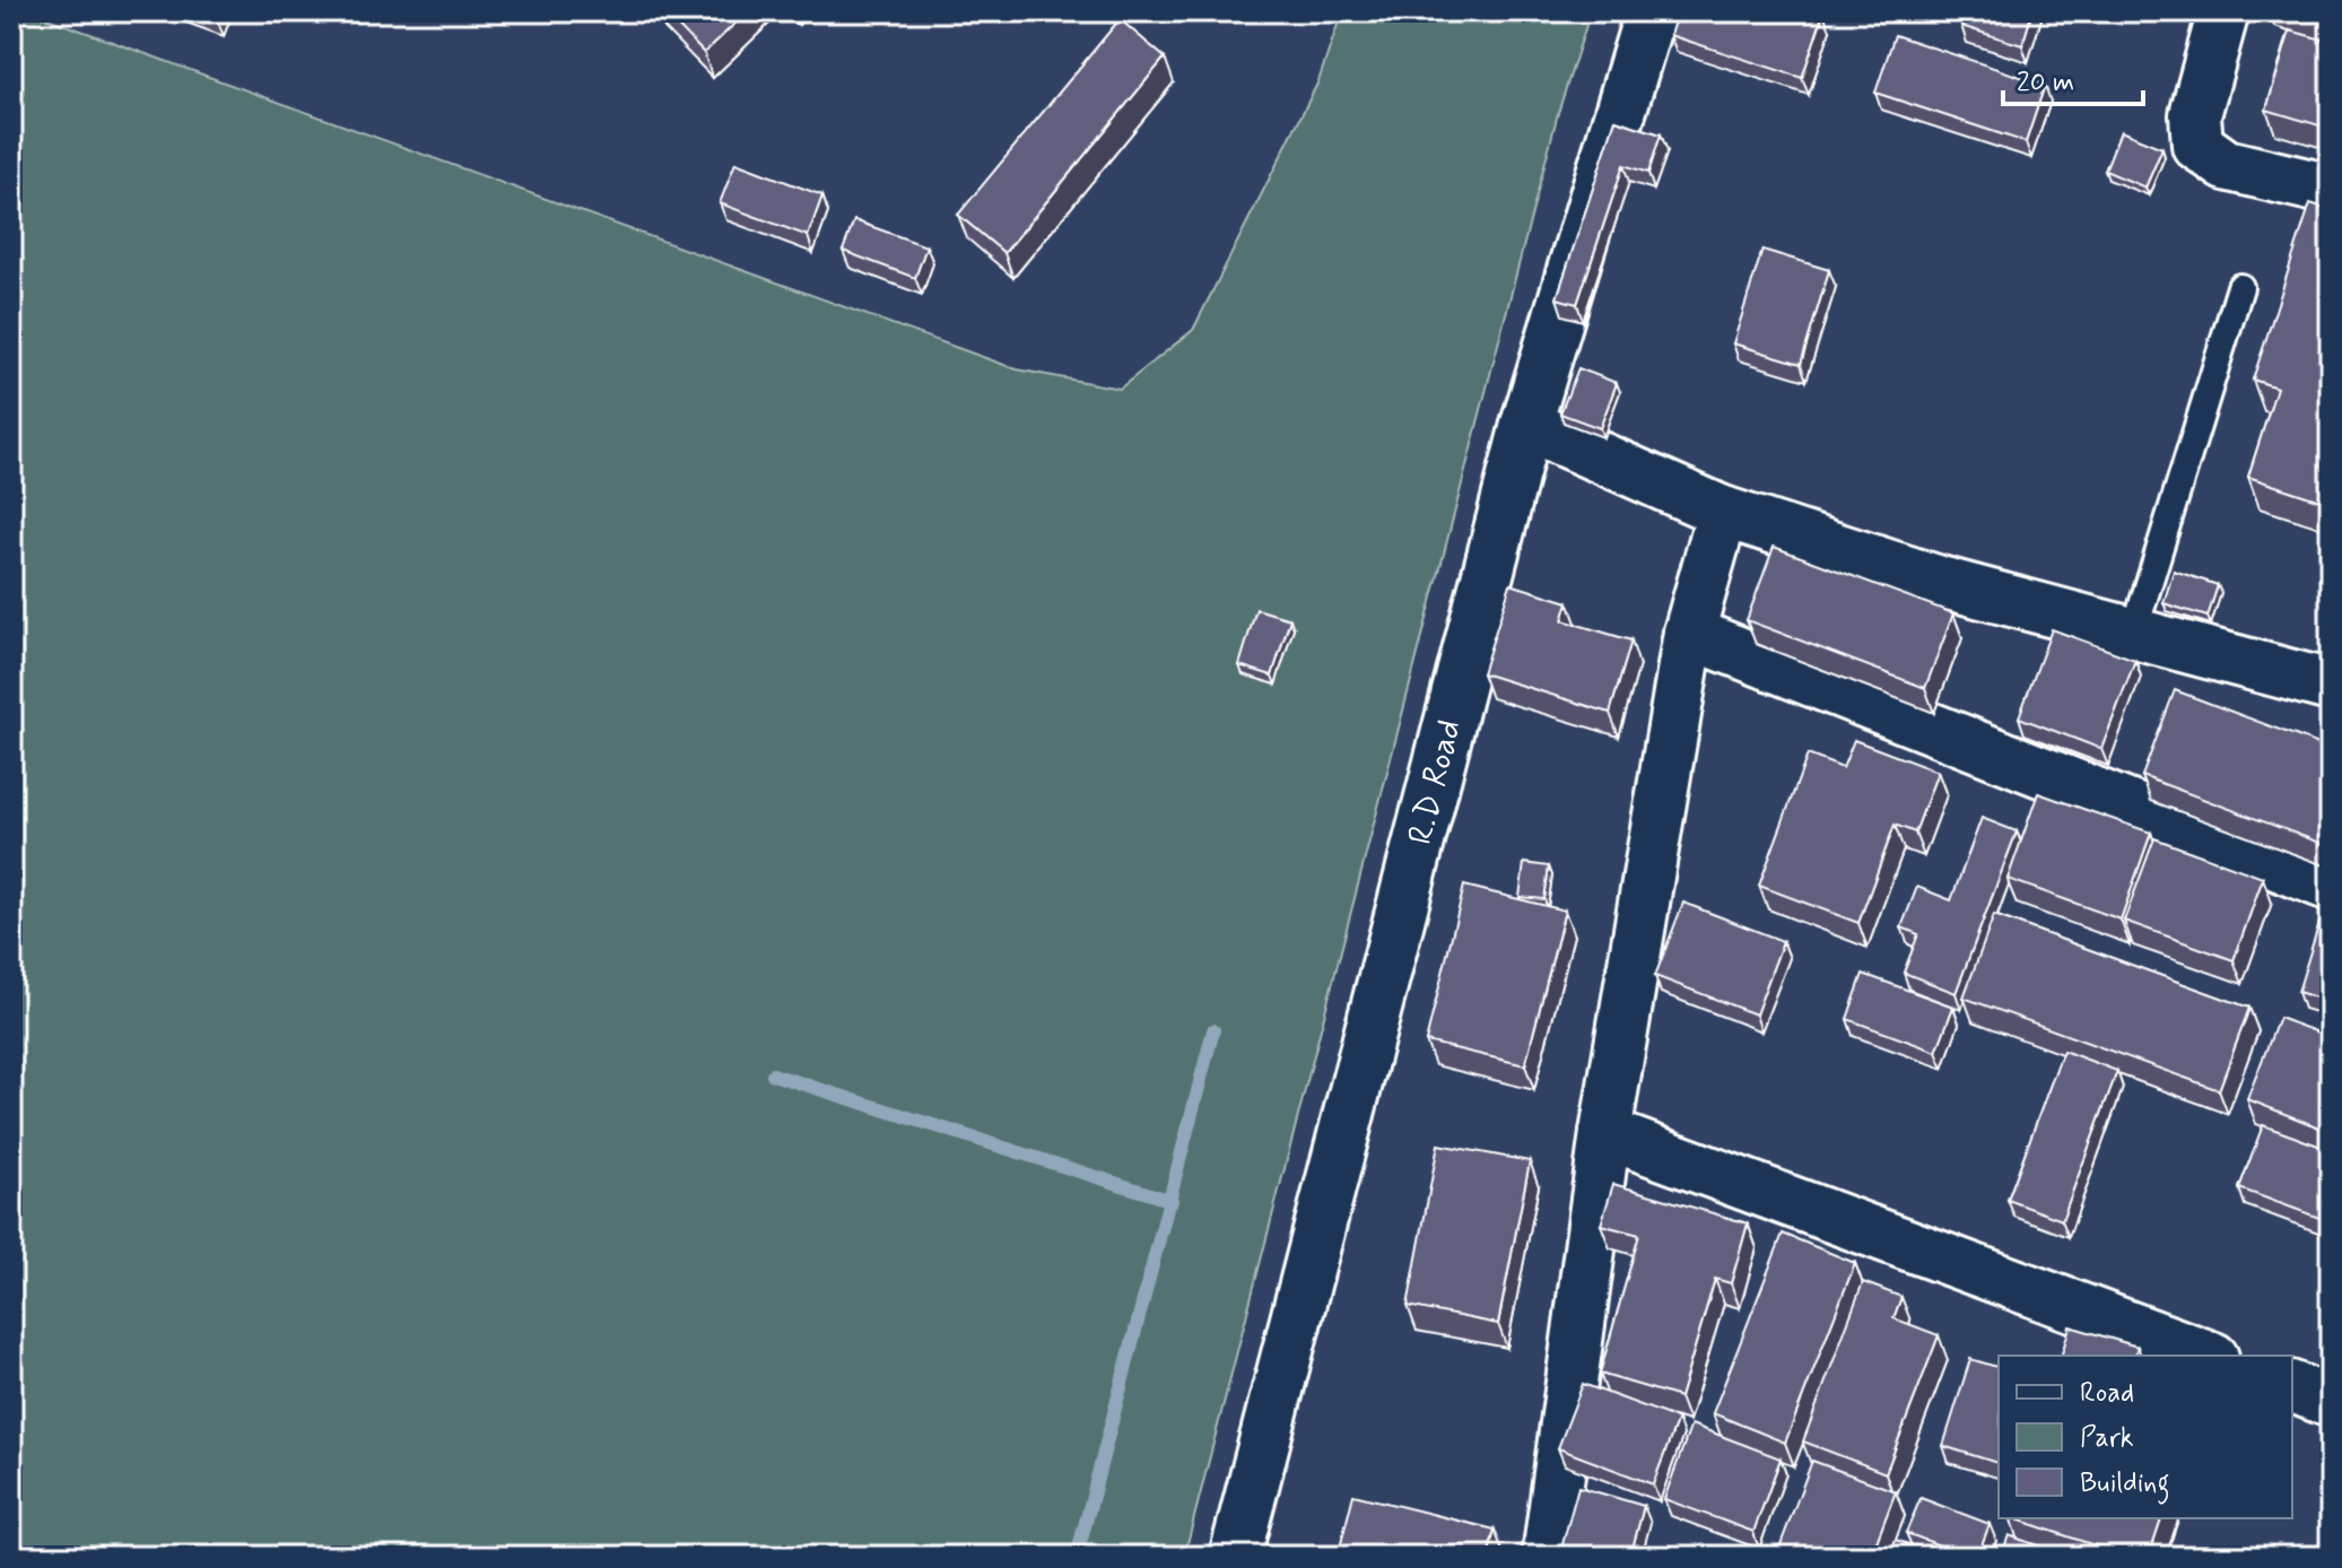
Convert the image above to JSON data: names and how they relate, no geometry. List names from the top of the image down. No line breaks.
{"streets":{"street":["R.D Road"]},"legend":["Road","Park","Building"],"scale_bar":"20 m"}
